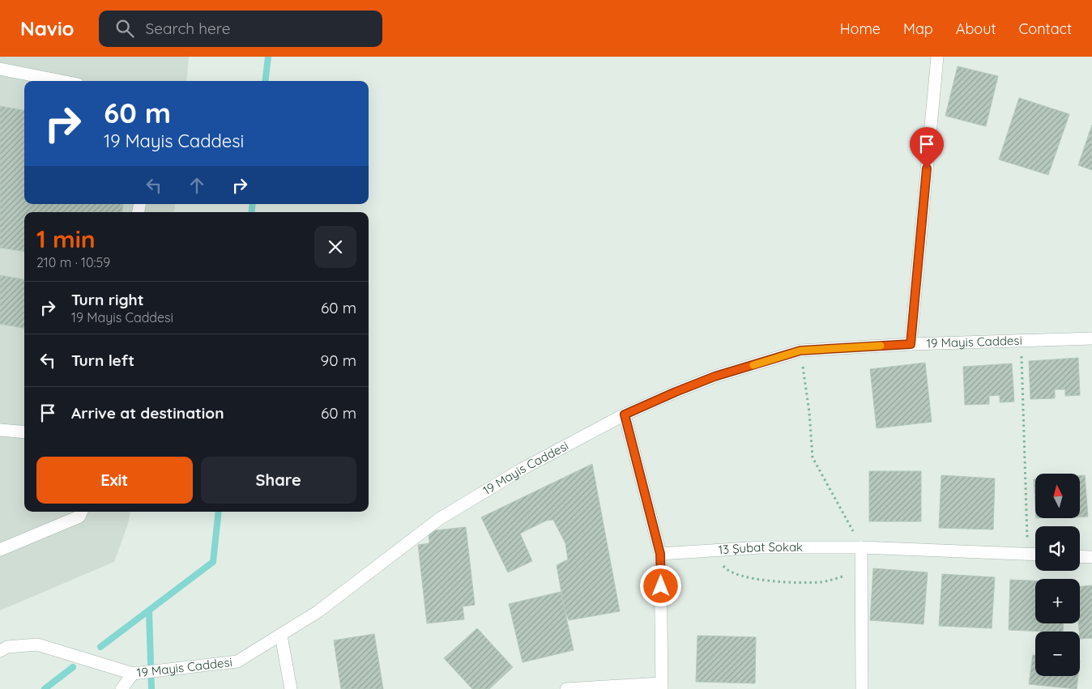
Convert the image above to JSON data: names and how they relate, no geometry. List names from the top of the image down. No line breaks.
{"streets":{"street":["19 Mayis Caddesi","13 Şubat Sokak"]},"north":"top","page":{"header":"Navio","search":"Search here","nav":["Home","Map","About","Contact"],"turn":["60 m","19 Mayis Caddesi"],"heading":["1 min","210 m · 10:59"],"list":[{"name":"Turn right","note":"19 Mayis Caddesi","value":"60 m"},{"name":"Turn left","value":"90 m"},{"name":"Arrive at destination","value":"60 m"}],"buttons":["Exit","Share"],"map_buttons":["+","−"]}}
